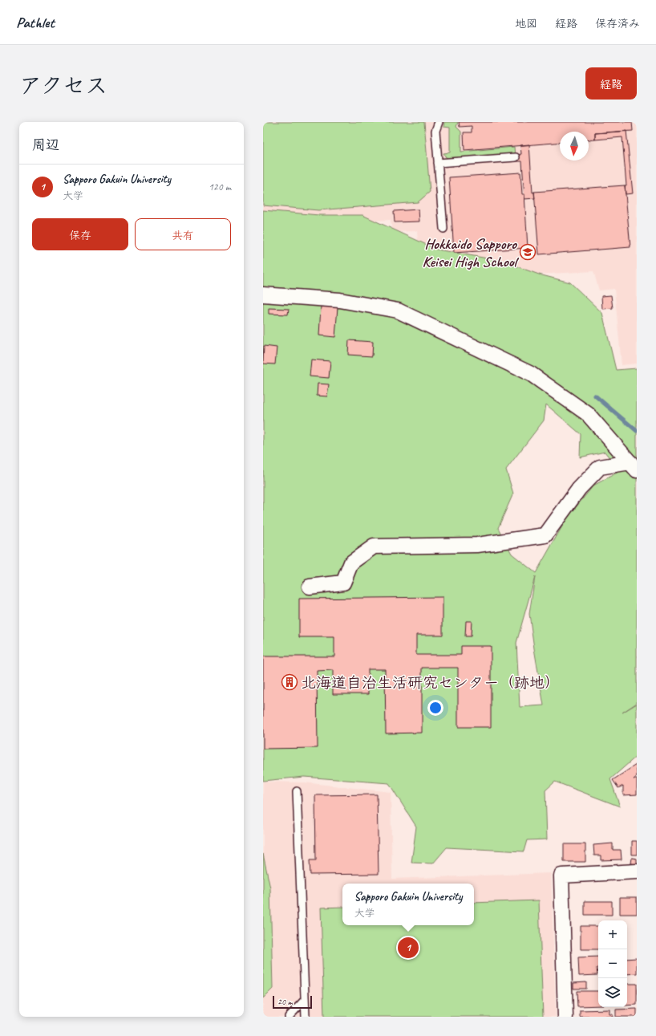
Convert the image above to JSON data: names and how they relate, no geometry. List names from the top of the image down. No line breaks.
{"places":{"school or university":["Hokkaido Sapporo Keisei High School"],"building":["北海道自治生活研究センター（跡地）"]},"scale_bar":"20 m","north":"bottom","page":{"header":"Pathlet","nav":["地図","経路","保存済み"],"title":"アクセス","buttons":["経路",["保存","共有"]],"heading":"周辺","list":[{"mark":"1","name":"Sapporo Gakuin University","note":"大学","value":"120 m"}],"popup":["Sapporo Gakuin University","大学"],"map_buttons":["+","−"],"pins":"1","scale":"20 m"}}
